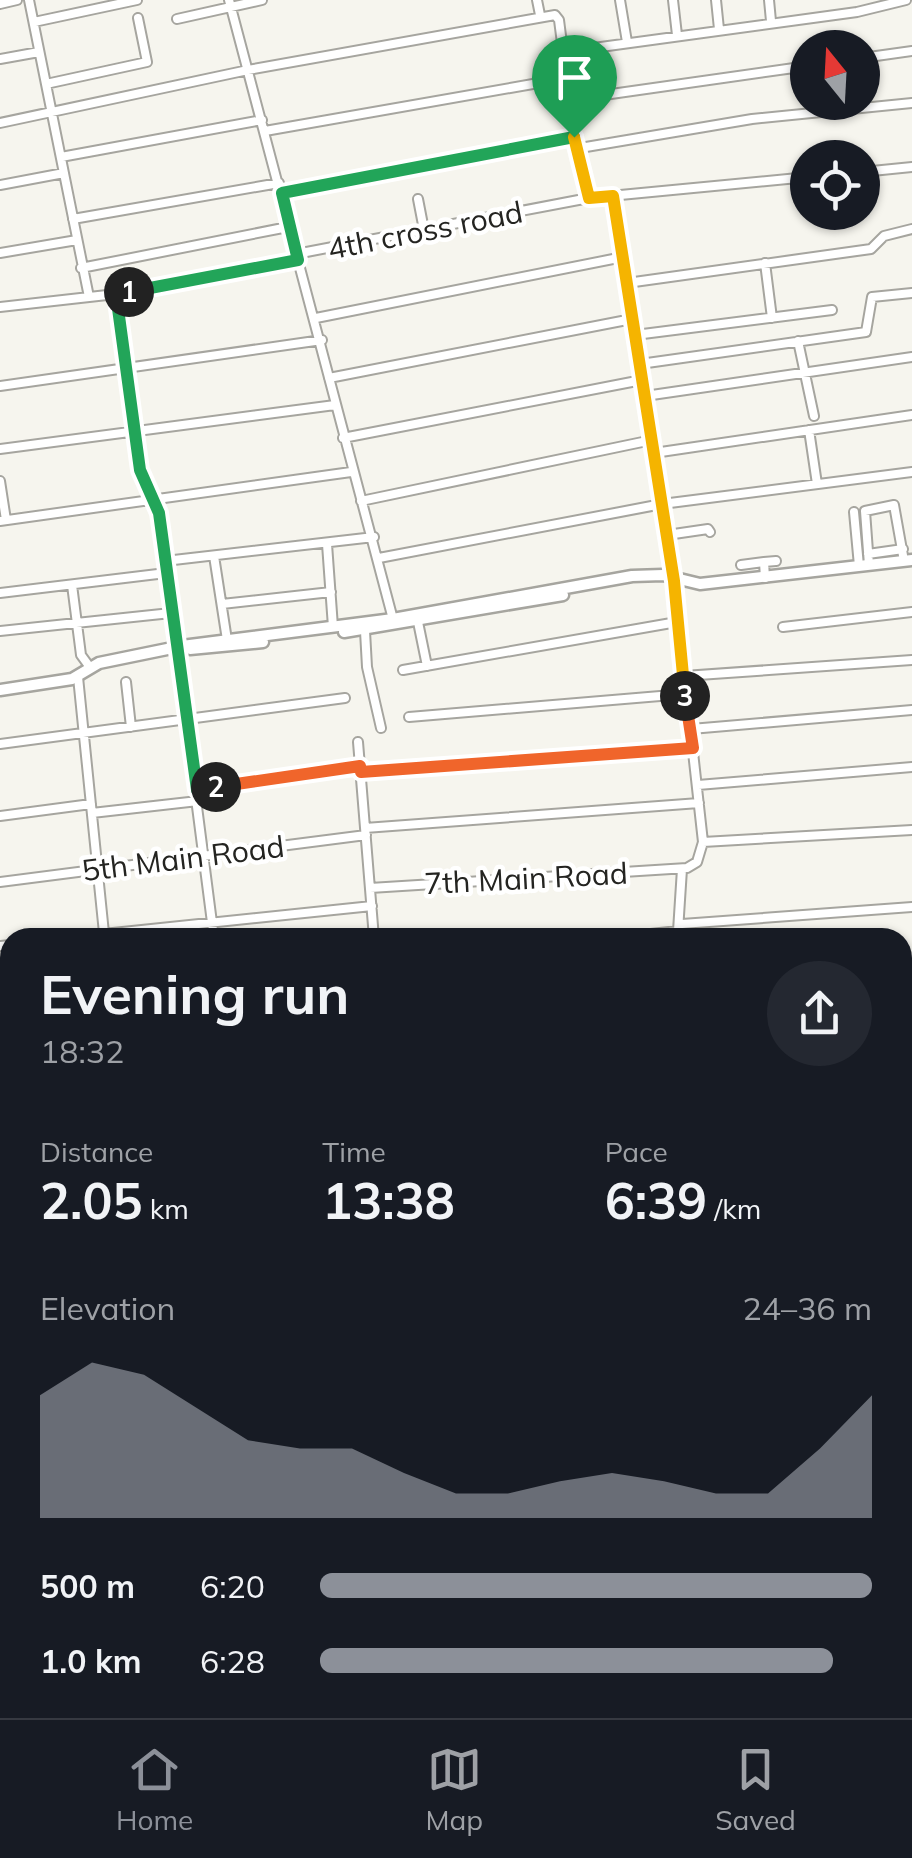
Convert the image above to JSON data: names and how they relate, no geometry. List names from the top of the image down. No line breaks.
{"streets":{"street":["4th cross road","5th Main Road","7th Main Road"]},"north":"top","page":{"pins":["1","3","2"],"heading":["Evening run","18:32"],"stats":[["Distance","2.05 km"],["Time","13:38"],["Pace","6:39 /km"]],"chart":["Elevation","24–36 m"],"list":[{"name":"500 m","note":"6:20"},{"name":"1.0 km","note":"6:28"}],"tabs":["Home","Map","Saved"]}}
